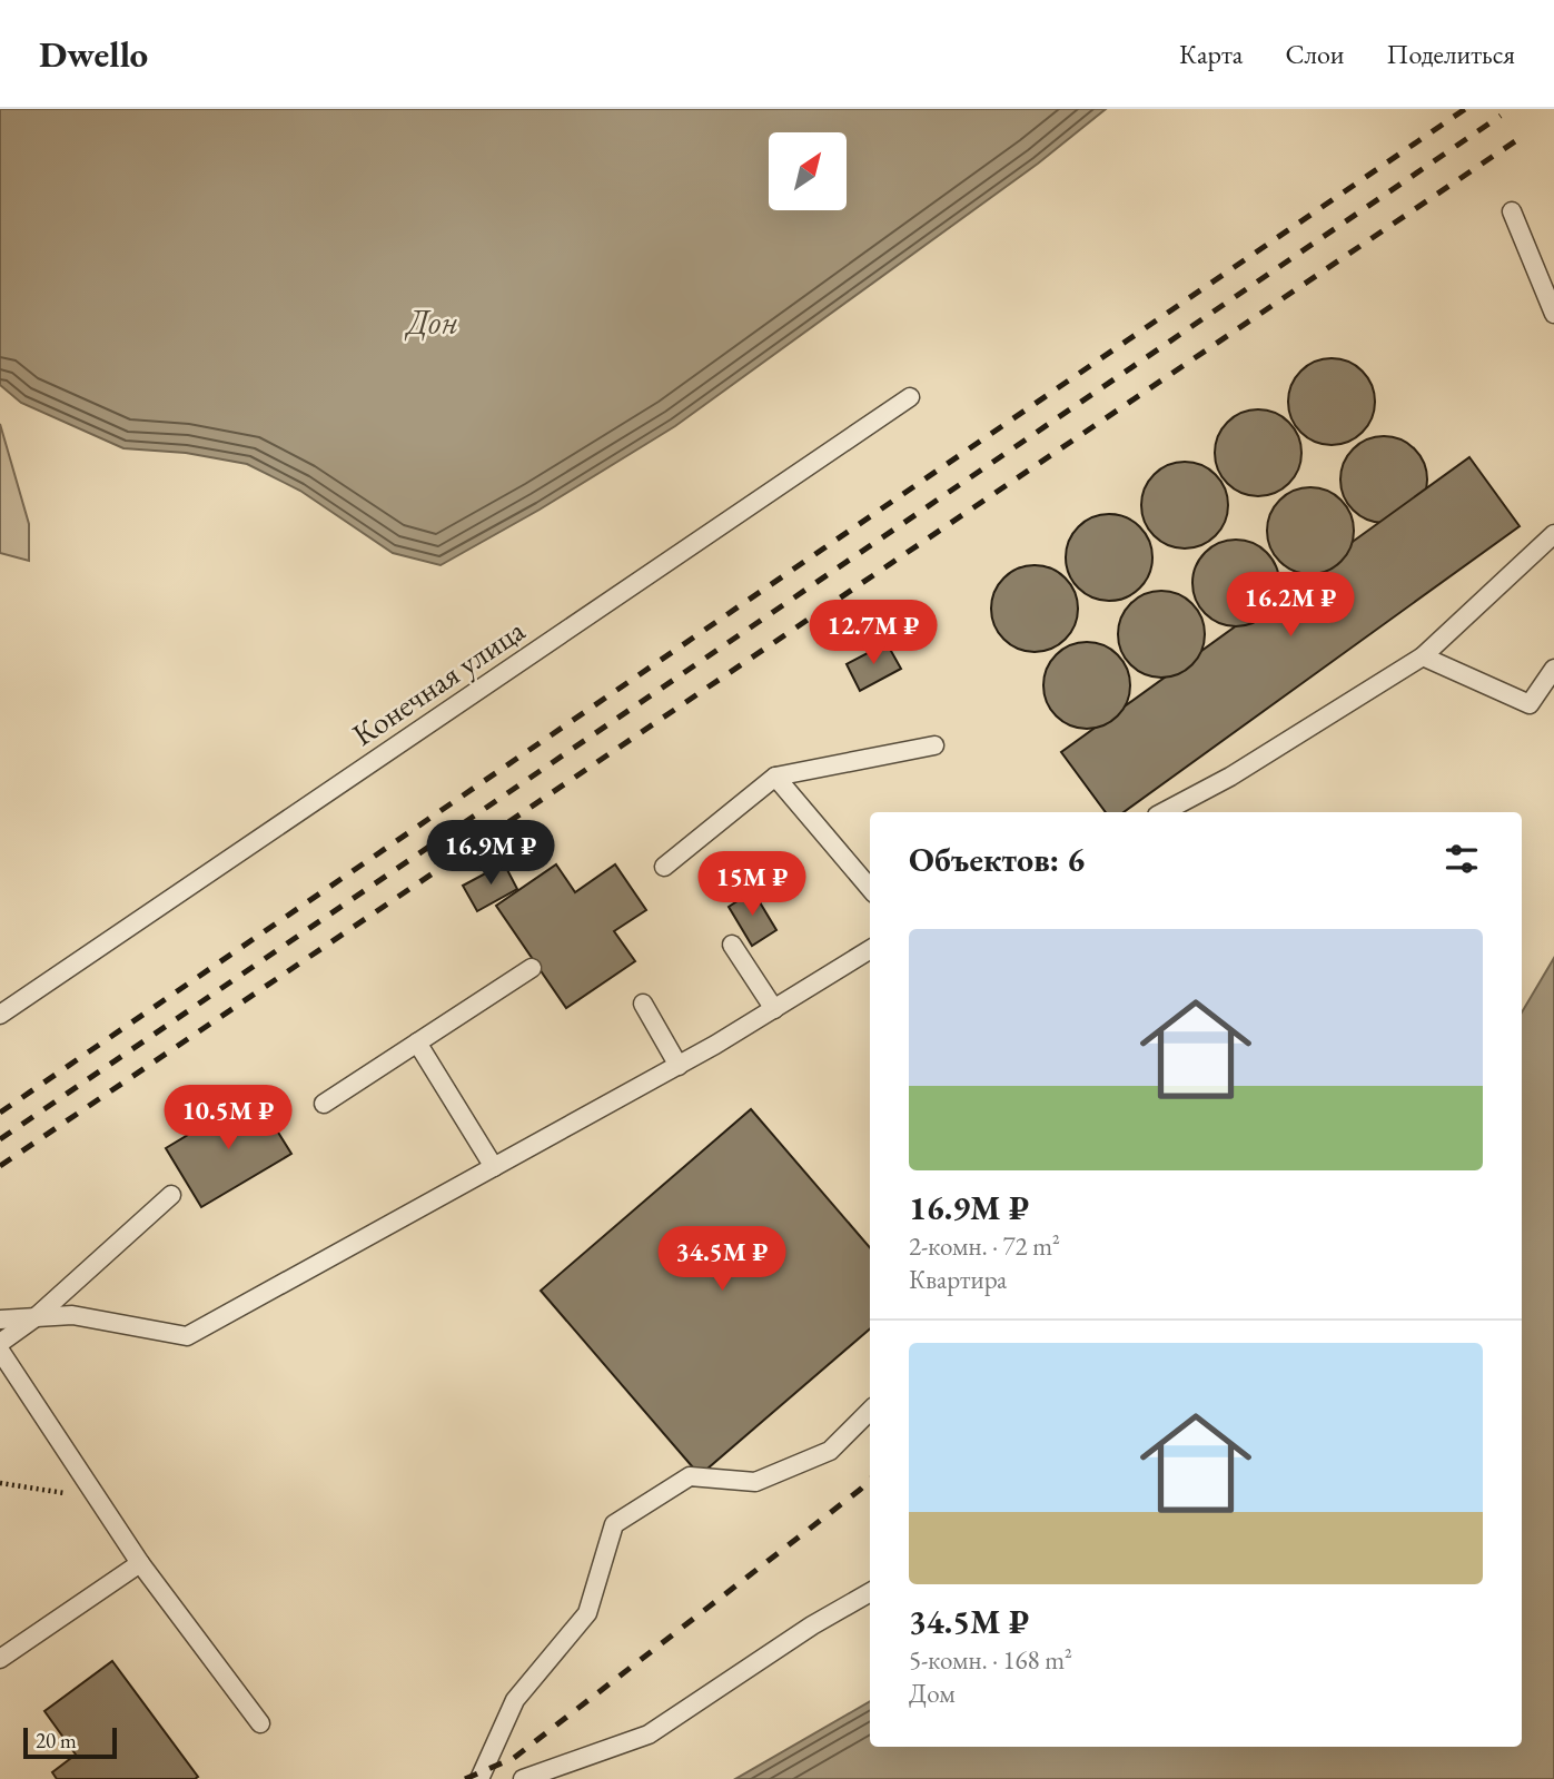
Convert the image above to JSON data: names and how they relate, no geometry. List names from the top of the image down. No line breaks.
{"streets":{"lane":["Конечная улица"]},"water":["Дон"],"scale_bar":"20 m","north":"top right","page":{"header":"Dwello","nav":["Карта","Слои","Поделиться"],"price":["16.2M ₽","12.7M ₽","16.9M ₽","15M ₽","10.5M ₽","34.5M ₽"],"heading":"Объектов: 6","list":[{"name":"16.9M ₽","note":"2-комн. · 72 m² · Квартира"},{"name":"34.5M ₽","note":"5-комн. · 168 m² · Дом"}],"scale":"20 m"}}
